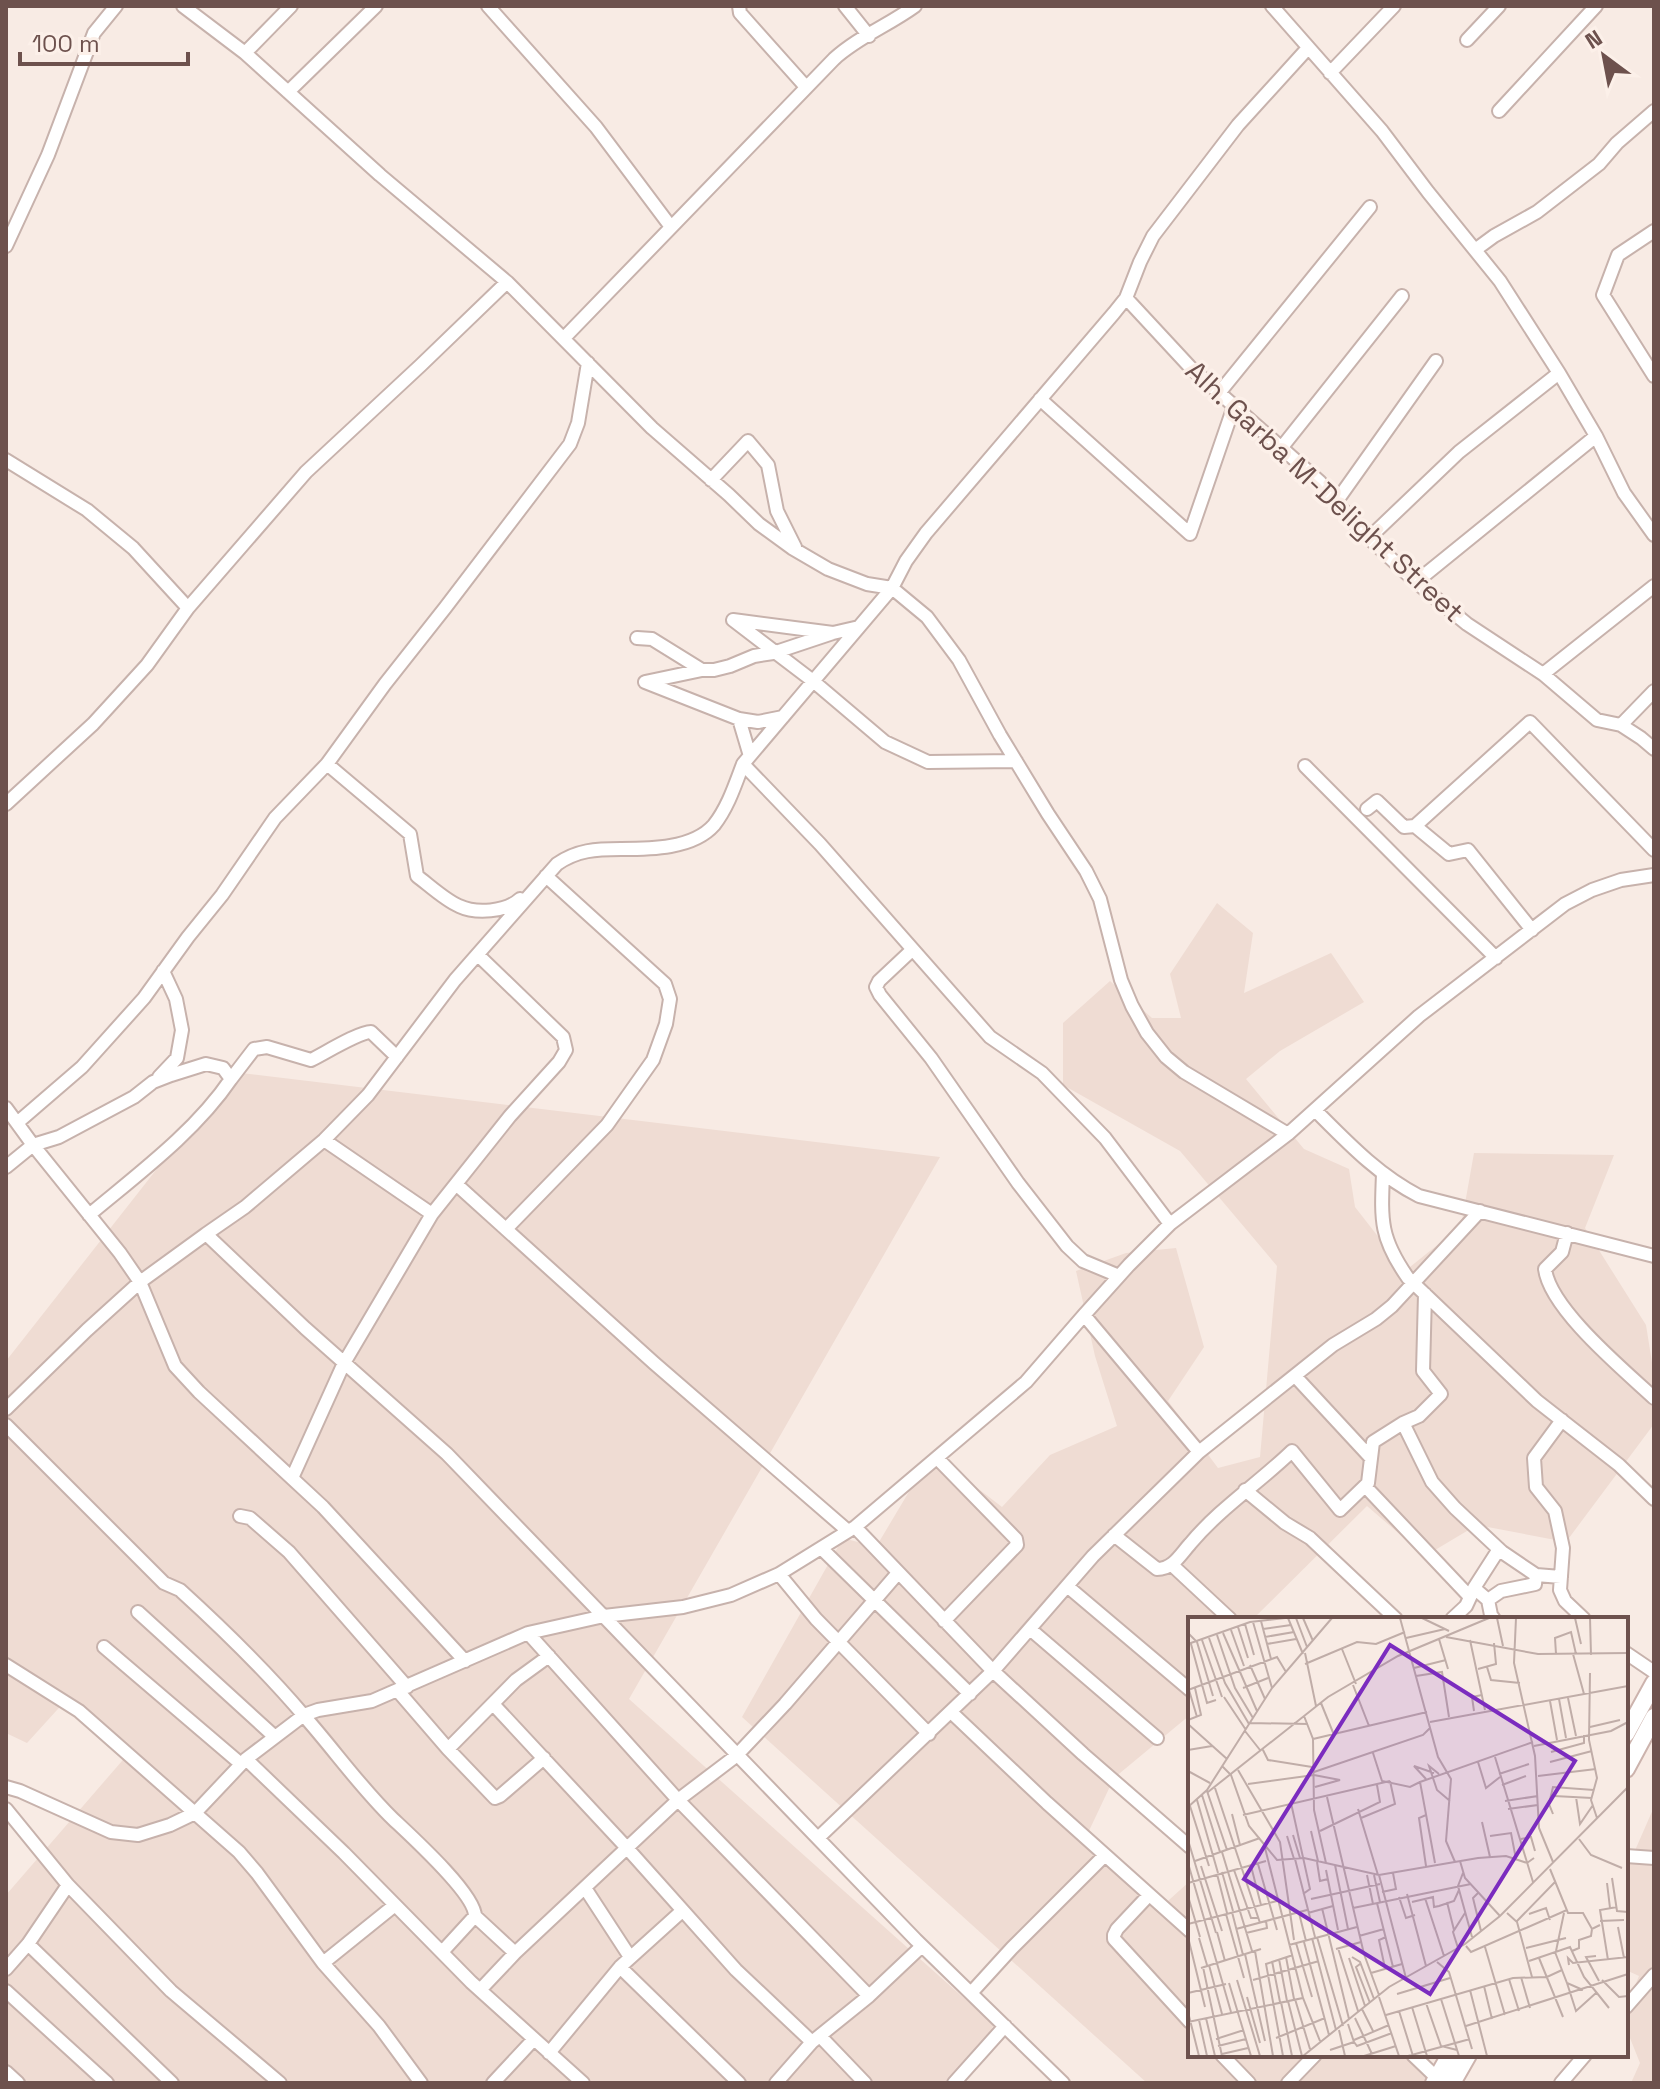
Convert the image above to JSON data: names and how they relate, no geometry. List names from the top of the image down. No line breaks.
{"streets":{"street":["Alh. Garba M-Delight Street"]},"scale_bar":"100 m","north":"top left"}
